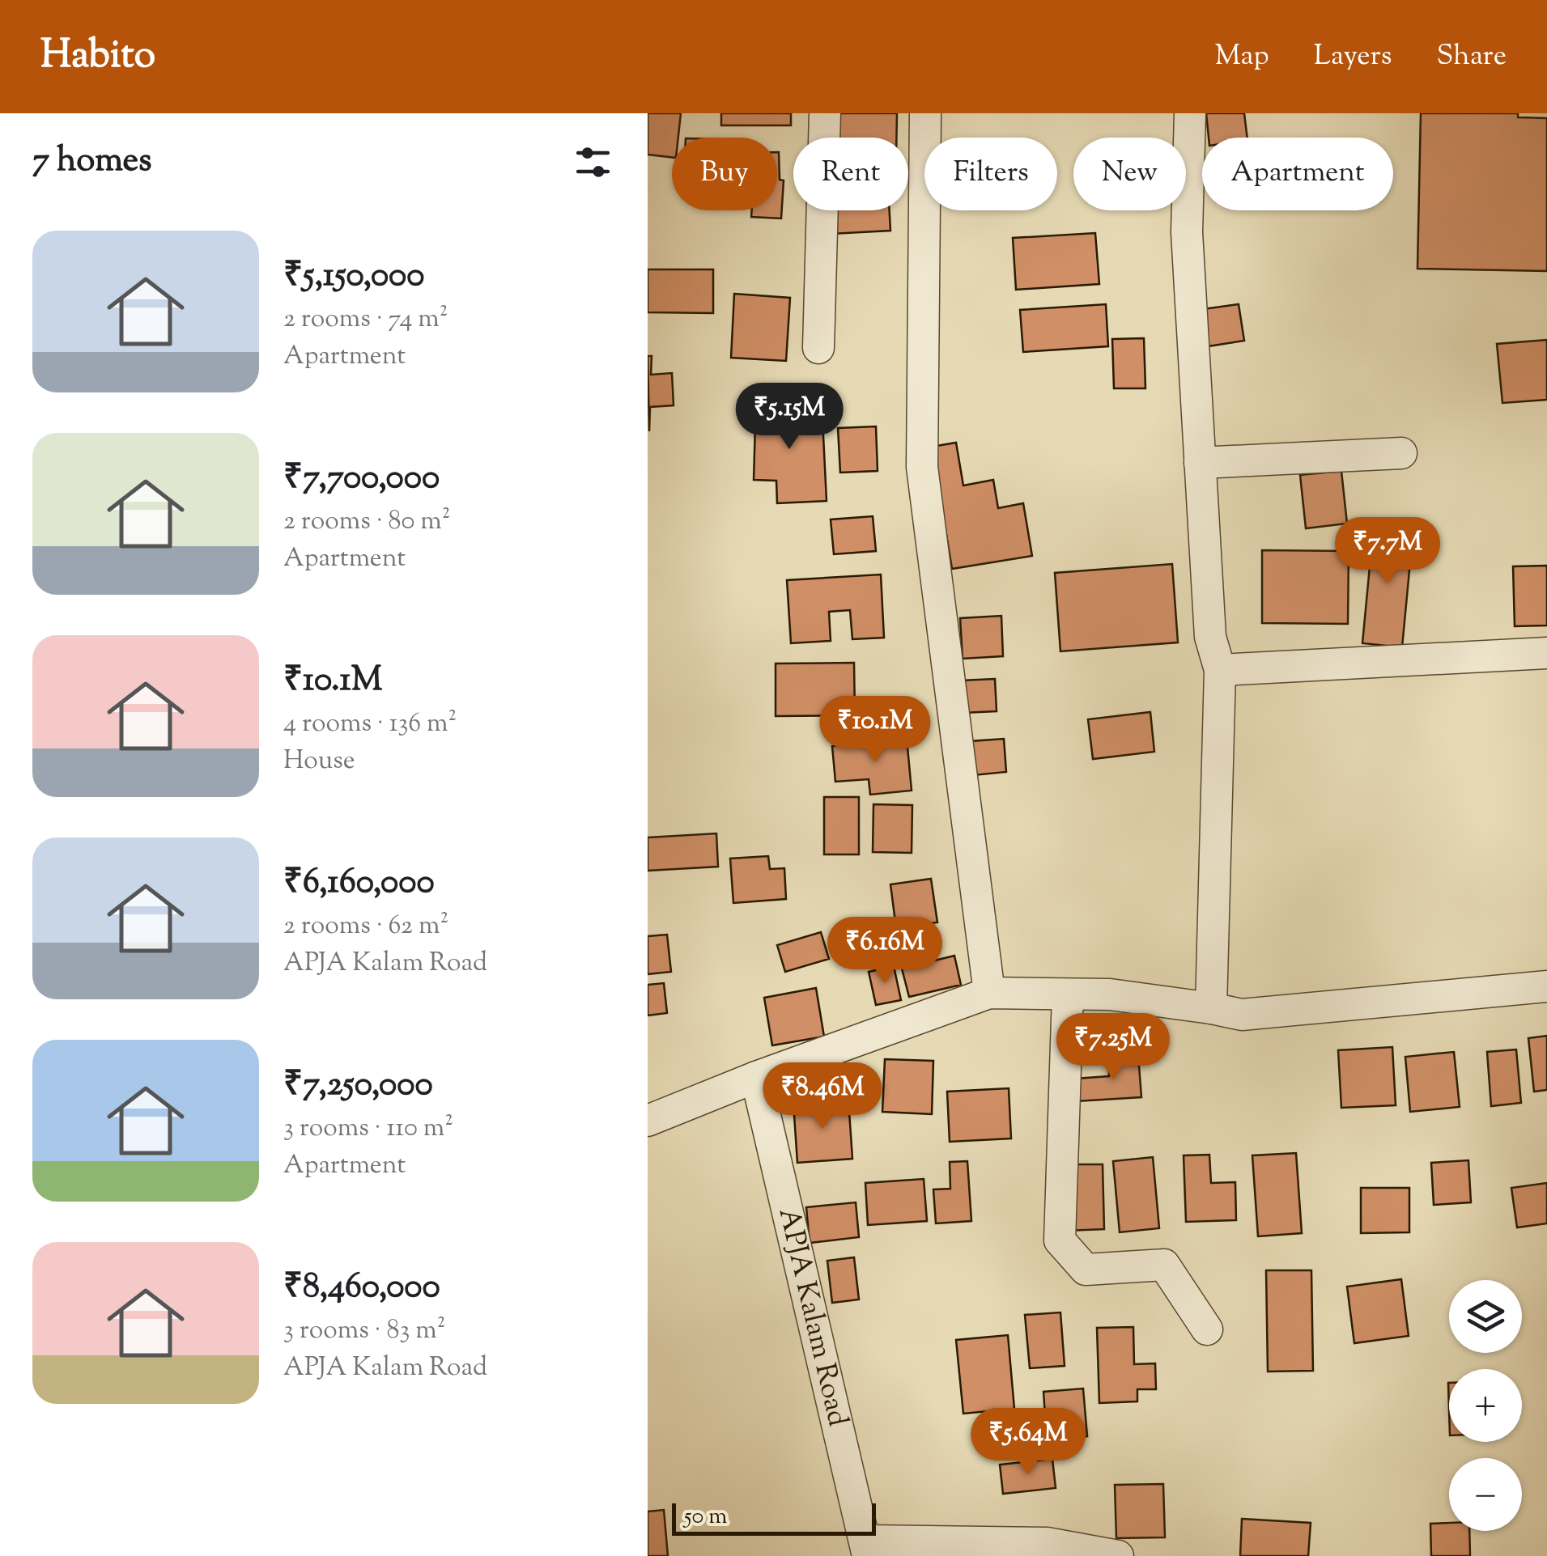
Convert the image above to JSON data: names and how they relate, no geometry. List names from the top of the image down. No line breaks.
{"streets":{"street":["APJA Kalam Road"]},"scale_bar":"50 m","page":{"header":"Habito","nav":["Map","Layers","Share"],"heading":"7 homes","chip":["Buy","Rent","Filters","New","Apartment"],"list":[{"name":"₹5,150,000","note":"2 rooms · 74 m² · Apartment"},{"name":"₹7,700,000","note":"2 rooms · 80 m² · Apartment"},{"name":"₹10.1M","note":"4 rooms · 136 m² · House"},{"name":"₹6,160,000","note":"2 rooms · 62 m² · APJA Kalam Road"},{"name":"₹7,250,000","note":"3 rooms · 110 m² · Apartment"},{"name":"₹8,460,000","note":"3 rooms · 83 m² · APJA Kalam Road"}],"price":["₹5.15M","₹7.7M","₹10.1M","₹6.16M","₹7.25M","₹8.46M","₹5.64M"],"map_buttons":["+","−"],"scale":"50 m"}}
